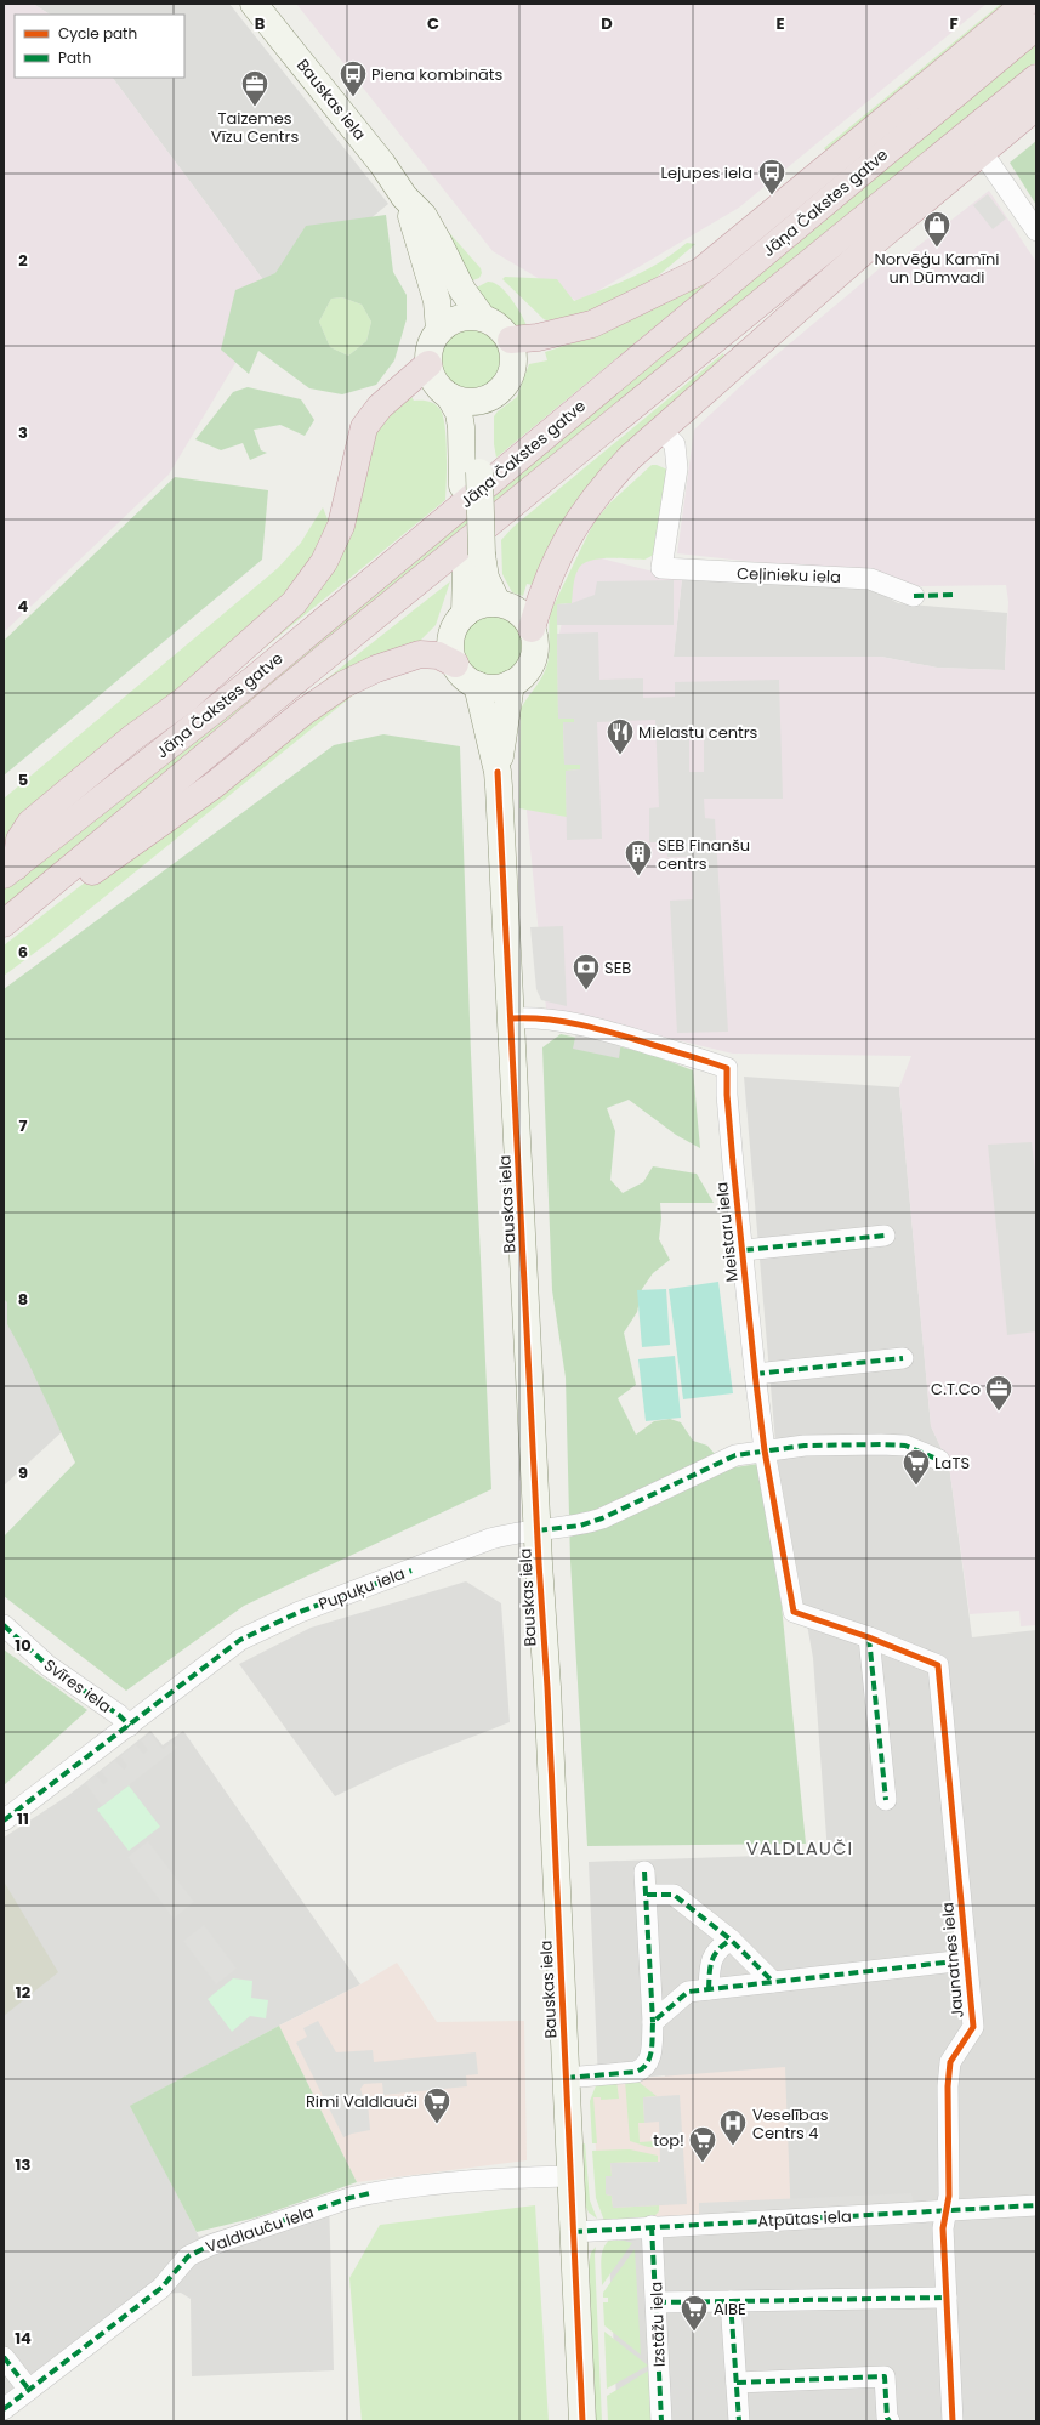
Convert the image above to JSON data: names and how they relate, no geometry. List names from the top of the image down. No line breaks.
{"streets":{"highway":["Jāņa Čakstes gatve"],"main road":["Bauskas iela"],"street":["Ceļinieku iela","Meistaru iela","Pupuķu iela","Svīres iela","Jaunatnes iela","Atpūtas iela","Valdlauču iela","Izstāžu iela"]},"crossings":[["Bauskas iela","Meistaru iela"],["Bauskas iela","Pupuķu iela"],["Bauskas iela","Atpūtas iela"],["Bauskas iela","Valdlauču iela"],["Meistaru iela","Pupuķu iela"],["Meistaru iela","Jaunatnes iela"],["Pupuķu iela","Svīres iela"],["Jaunatnes iela","Atpūtas iela"],["Atpūtas iela","Izstāžu iela"]],"districts":["VALDLAUČI"],"places":{"bus stop":["Piena kombināts","Lejupes iela"],"office":["Taizemes Vīzu Centrs","C.T.Co"],"shop":["Norvēģu Kamīni un Dūmvadi"],"restaurant":["Mielastu centrs"],"building":["SEB Finanšu centrs"],"bank":["SEB"],"supermarket":["LaTS","Rimi Valdlauči","top!","AIBE"],"hospital":["Veselības Centrs 4"]},"legend":["Cycle path","Path"],"grid":{"columns":["B","C","D","E","F"],"rows":["2","3","4","5","6","7","8","9","10","11","12","13","14"]}}
